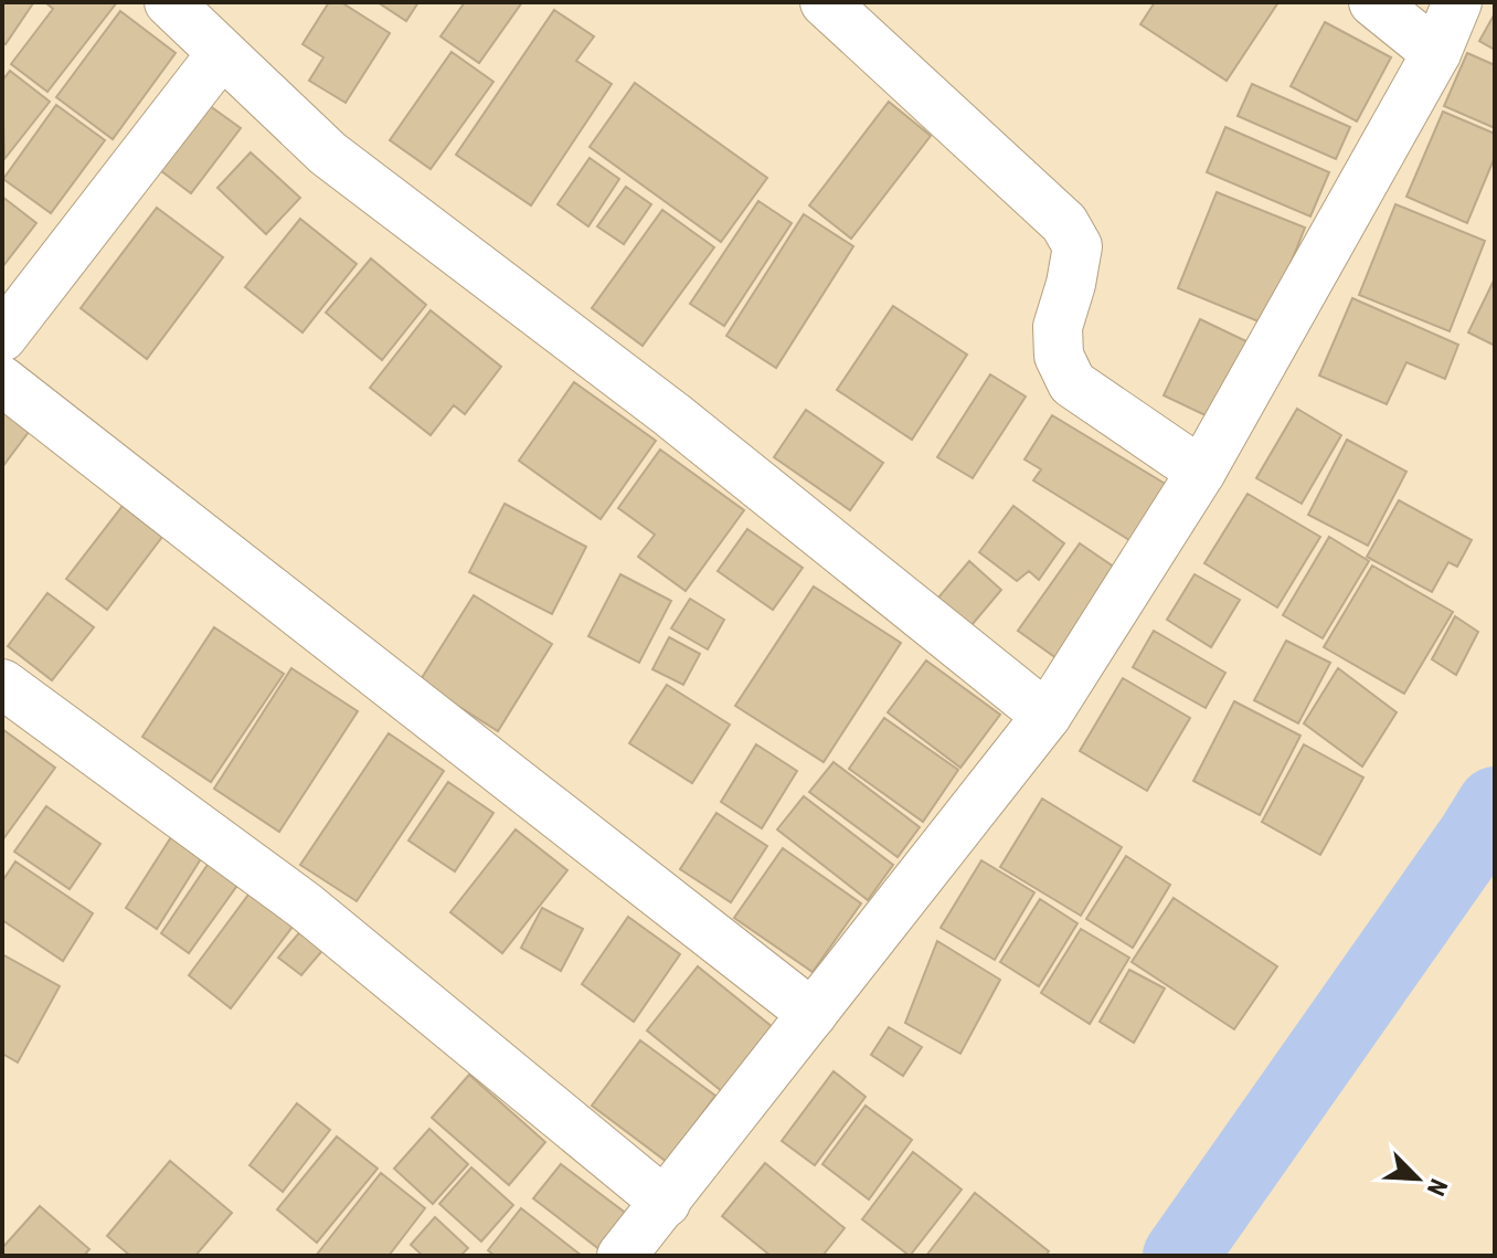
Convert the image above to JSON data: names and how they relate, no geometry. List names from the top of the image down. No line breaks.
{"north":"bottom right"}
